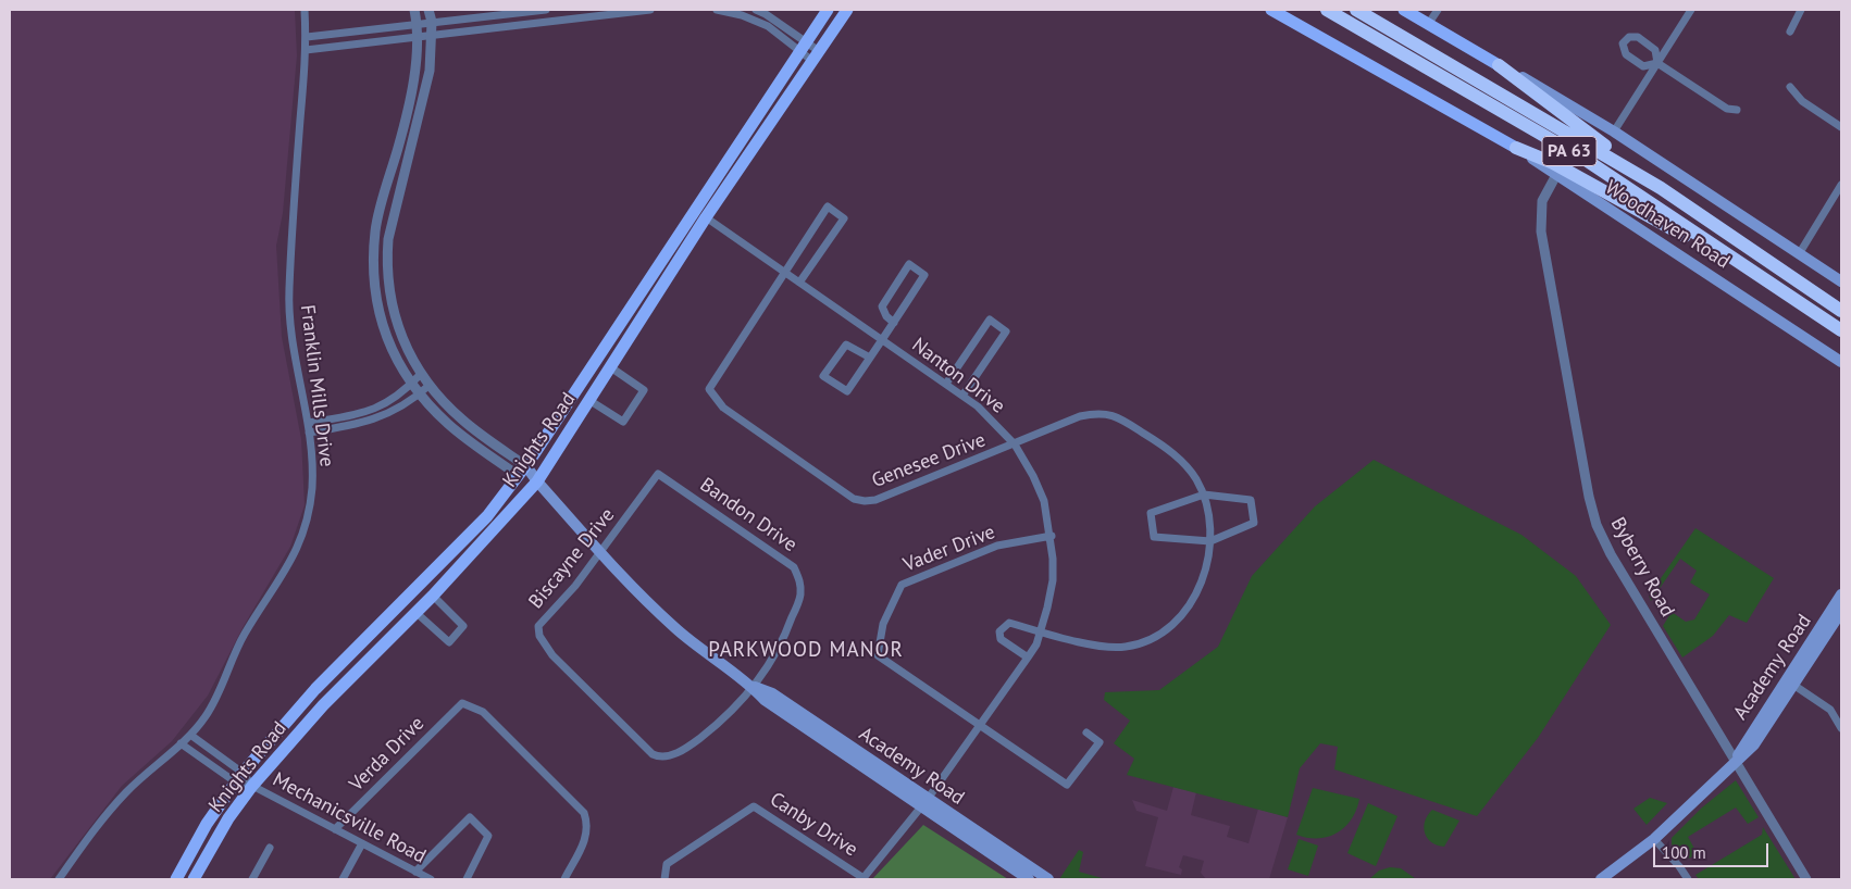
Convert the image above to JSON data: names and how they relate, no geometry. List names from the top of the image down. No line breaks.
{"streets":{"highway":["PA 63","Woodhaven Road"],"main road":["Knights Road","Academy Road"],"street":["Nanton Drive","Franklin Mills Drive","Genesee Drive","Bandon Drive","Vader Drive","Biscayne Drive","Byberry Road","Verda Drive","Mechanicsville Road","Canby Drive"]},"crossings":[["Woodhaven Road","Byberry Road"],["Nanton Drive","Knights Road"],["Nanton Drive","Genesee Drive"],["Nanton Drive","Vader Drive"],["Nanton Drive","Academy Road"],["Nanton Drive","Canby Drive"],["Knights Road","Academy Road"],["Knights Road","Mechanicsville Road"],["Bandon Drive","Biscayne Drive"],["Bandon Drive","Academy Road"],["Biscayne Drive","Academy Road"],["Byberry Road","Academy Road"],["Verda Drive","Mechanicsville Road"]],"districts":["PARKWOOD MANOR"],"scale_bar":"100 m"}
